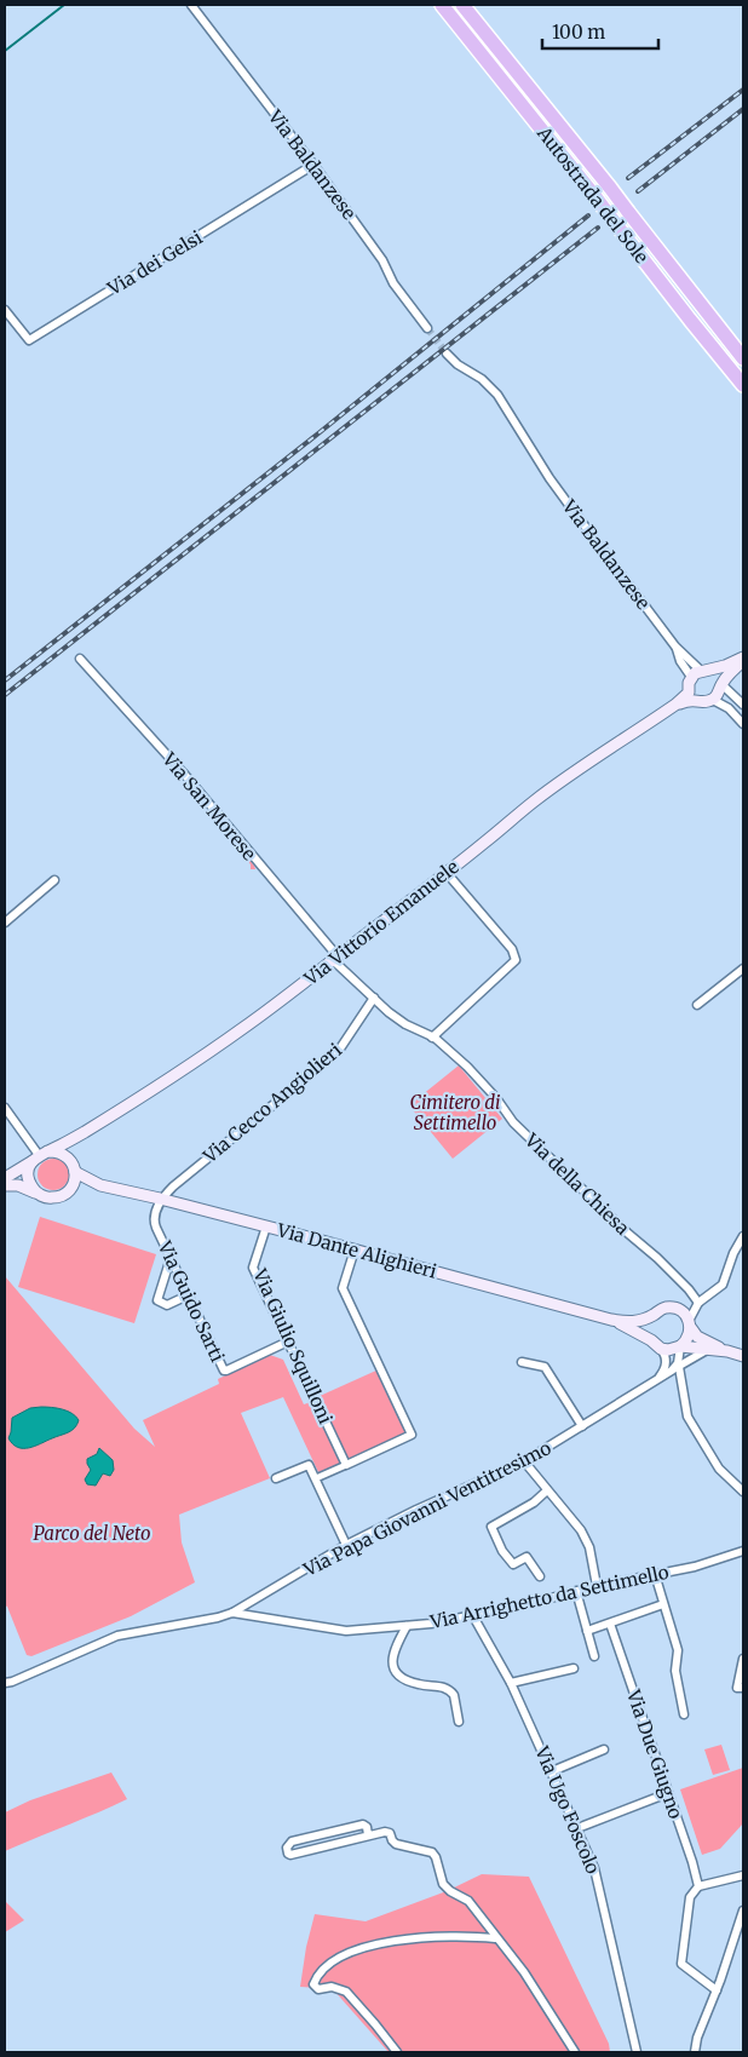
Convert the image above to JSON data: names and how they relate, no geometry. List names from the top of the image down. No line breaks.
{"streets":{"highway":["Autostrada del Sole"],"main road":["Via Vittorio Emanuele","Via Dante Alighieri"],"street":["Via Baldanzese","Via dei Gelsi","Via San Morese","Via Cecco Angiolieri","Via della Chiesa","Via Guido Sarti","Via Giulio Squilloni","Via Papa Giovanni Ventitresimo","Via Arrighetto da Settimello","Via Due Giugno","Via Ugo Foscolo"]},"crossings":[["Via Baldanzese","Via dei Gelsi"],["Via Baldanzese","Via Vittorio Emanuele"],["Via San Morese","Via Vittorio Emanuele"],["Via San Morese","Via della Chiesa"],["Via Vittorio Emanuele","Via della Chiesa"],["Via Vittorio Emanuele","Via Dante Alighieri"],["Via Cecco Angiolieri","Via della Chiesa"],["Via Cecco Angiolieri","Via Dante Alighieri"],["Via Cecco Angiolieri","Via Guido Sarti"],["Via Dante Alighieri","Via Guido Sarti"],["Via Dante Alighieri","Via Giulio Squilloni"],["Via Dante Alighieri","Via Papa Giovanni Ventitresimo"],["Via Guido Sarti","Via Giulio Squilloni"],["Via Papa Giovanni Ventitresimo","Via Arrighetto da Settimello"],["Via Arrighetto da Settimello","Via Ugo Foscolo"]],"parks":["Cimitero di Settimello","Parco del Neto"],"scale_bar":"100 m"}
